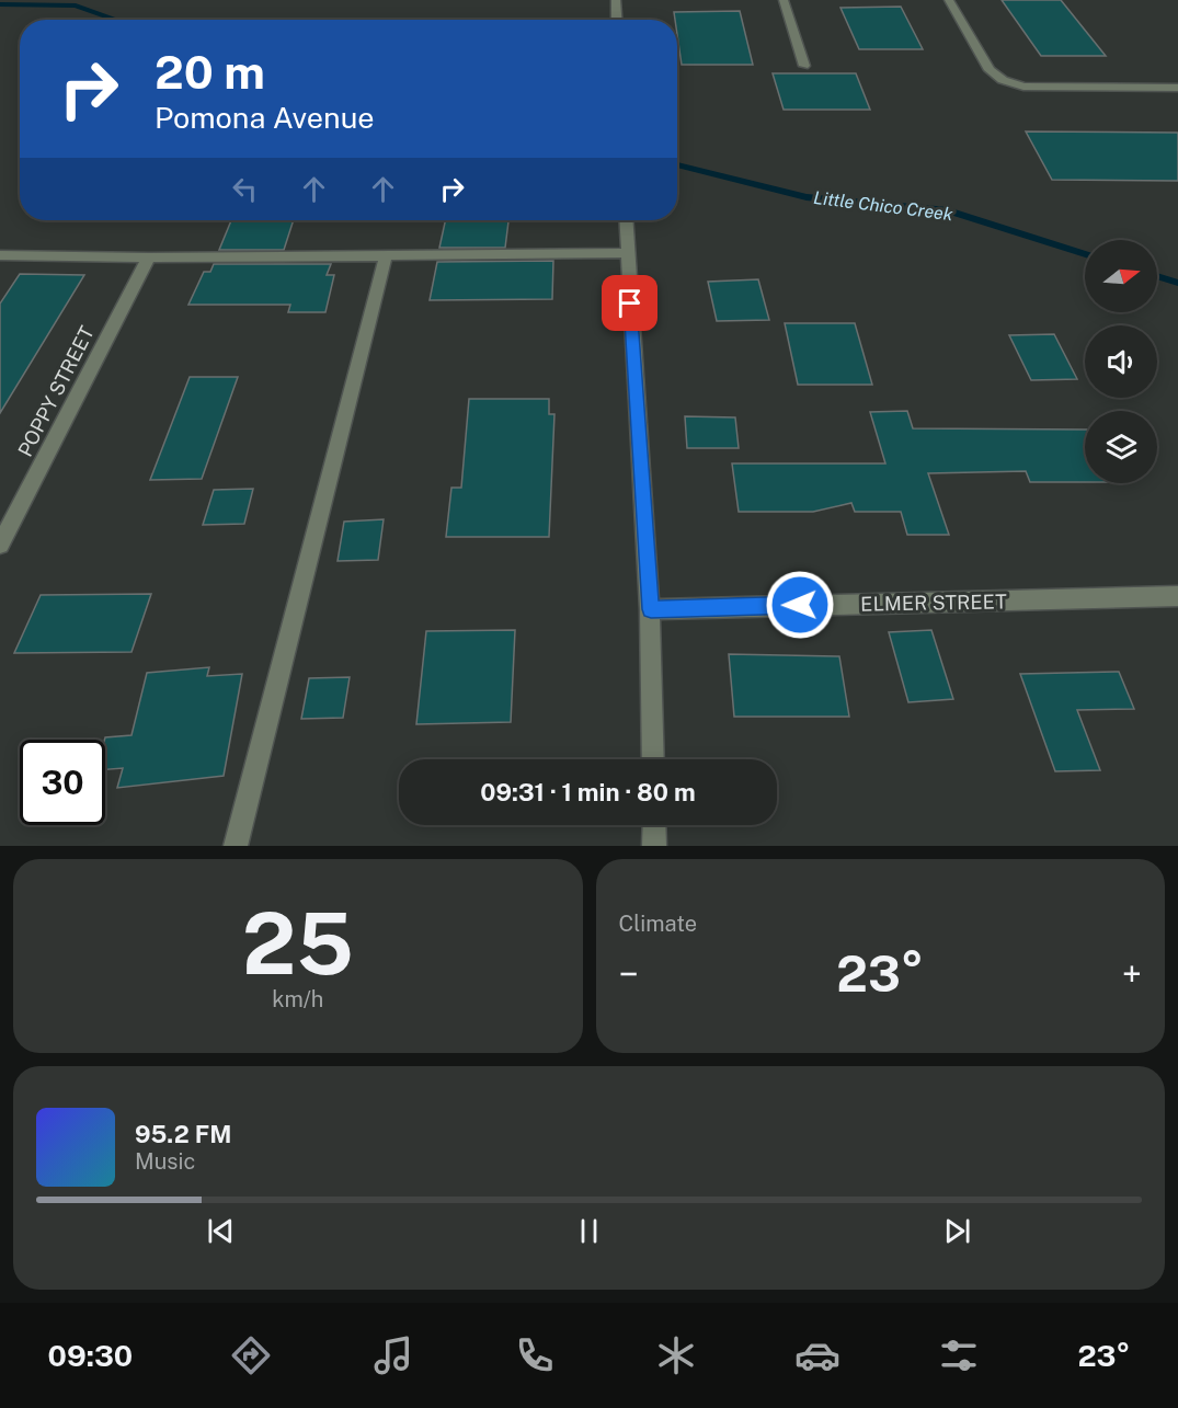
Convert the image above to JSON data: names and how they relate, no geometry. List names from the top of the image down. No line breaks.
{"streets":{"street":["POPPY STREET","ELMER STREET"]},"water":["Little Chico Creek"],"north":"right","page":{"turn":["20 m","Pomona Avenue"],"limit":"30","trip":"09:31 · 1 min · 80 m","tile":[["25","km/h"],"Climate"],"heat":["−","23°","+"],"song":["95.2 FM","Music"],"tabs":["09:30","23°"]}}
